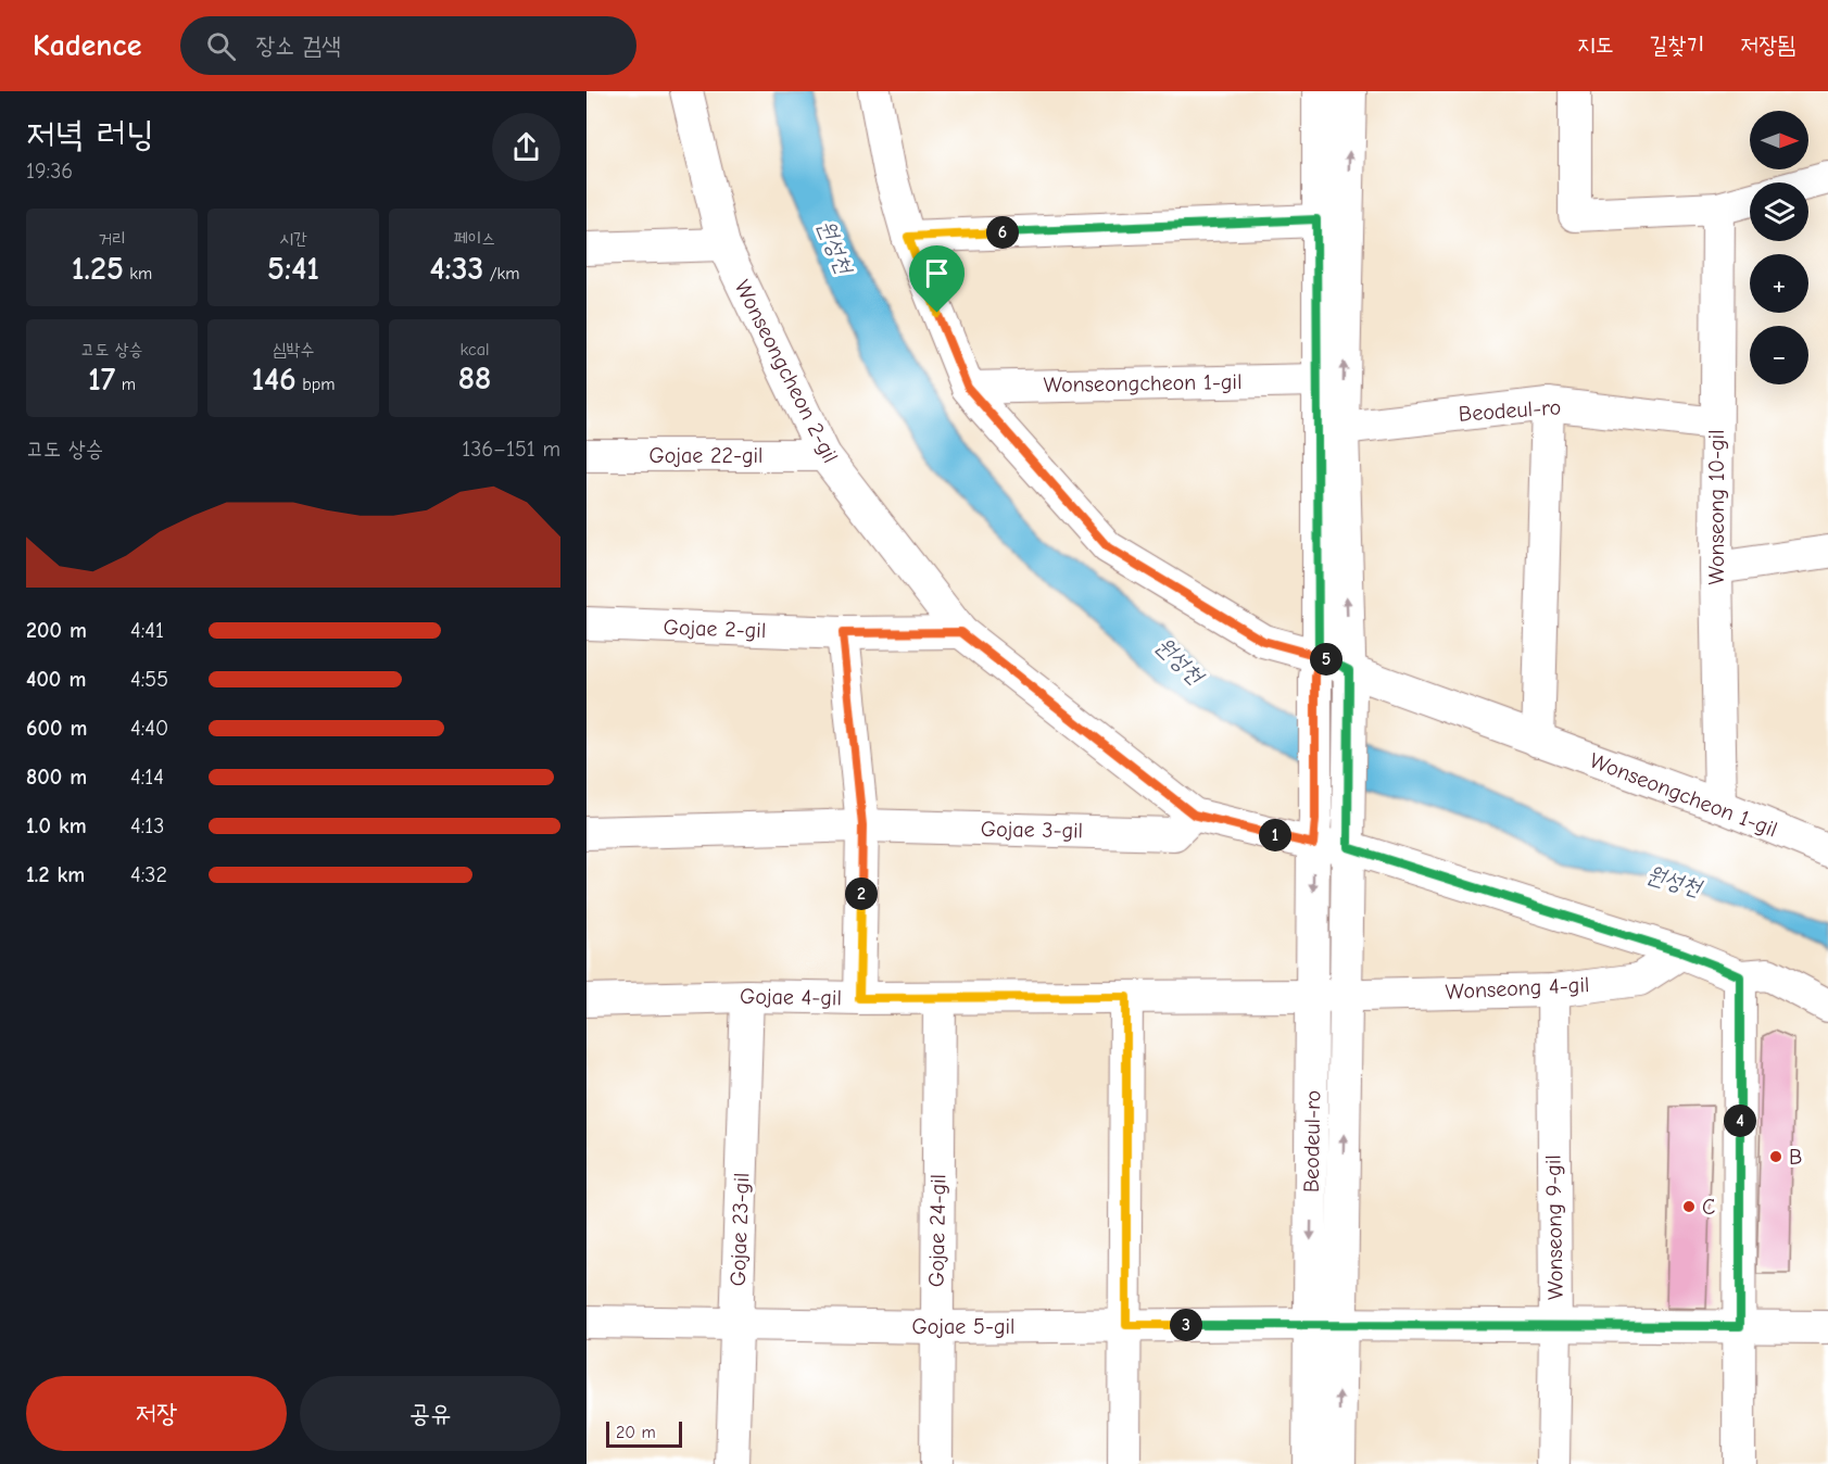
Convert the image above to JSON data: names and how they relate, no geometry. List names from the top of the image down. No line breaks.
{"streets":{"street":["Wonseongcheon 2-gil","Wonseongcheon 1-gil","Beodeul-ro","Gojae 22-gil","Wonseong 10-gil","Gojae 2-gil","Gojae 3-gil","Wonseong 4-gil","Gojae 4-gil","Wonseong 9-gil","Gojae 23-gil","Gojae 24-gil","Gojae 5-gil"]},"crossings":[["Wonseongcheon 2-gil","Beodeul-ro"],["Wonseongcheon 2-gil","Gojae 22-gil"],["Wonseongcheon 2-gil","Gojae 2-gil"],["Wonseongcheon 2-gil","Gojae 3-gil"],["Wonseongcheon 2-gil","Wonseong 4-gil"],["Wonseongcheon 1-gil","Beodeul-ro"],["Wonseongcheon 1-gil","Wonseong 10-gil"],["Beodeul-ro","Wonseong 10-gil"],["Beodeul-ro","Wonseong 4-gil"],["Beodeul-ro","Gojae 4-gil"],["Beodeul-ro","Gojae 5-gil"],["Wonseong 4-gil","Gojae 4-gil"],["Wonseong 4-gil","Wonseong 9-gil"],["Gojae 4-gil","Gojae 23-gil"],["Gojae 4-gil","Gojae 24-gil"],["Wonseong 9-gil","Gojae 5-gil"],["Gojae 23-gil","Gojae 5-gil"],["Gojae 24-gil","Gojae 5-gil"]],"water":["원성천"],"places":["B","C"],"scale_bar":"20 m","north":"right","page":{"header":"Kadence","search":"장소 검색","nav":["지도","길찾기","저장됨"],"heading":["저녁 러닝","19:36"],"map_buttons":["+","−"],"stats":[["거리","1.25 km"],["시간","5:41"],["페이스","4:33 /km"],["고도 상승","17 m"],["심박수","146 bpm"],["kcal","88"]],"pins":["6","5","1","2","4","3"],"chart":["고도 상승","136–151 m"],"list":[{"name":"200 m","note":"4:41"},{"name":"400 m","note":"4:55"},{"name":"600 m","note":"4:40"},{"name":"800 m","note":"4:14"},{"name":"1.0 km","note":"4:13"},{"name":"1.2 km","note":"4:32"}],"buttons":["저장","공유"],"scale":"20 m"}}
